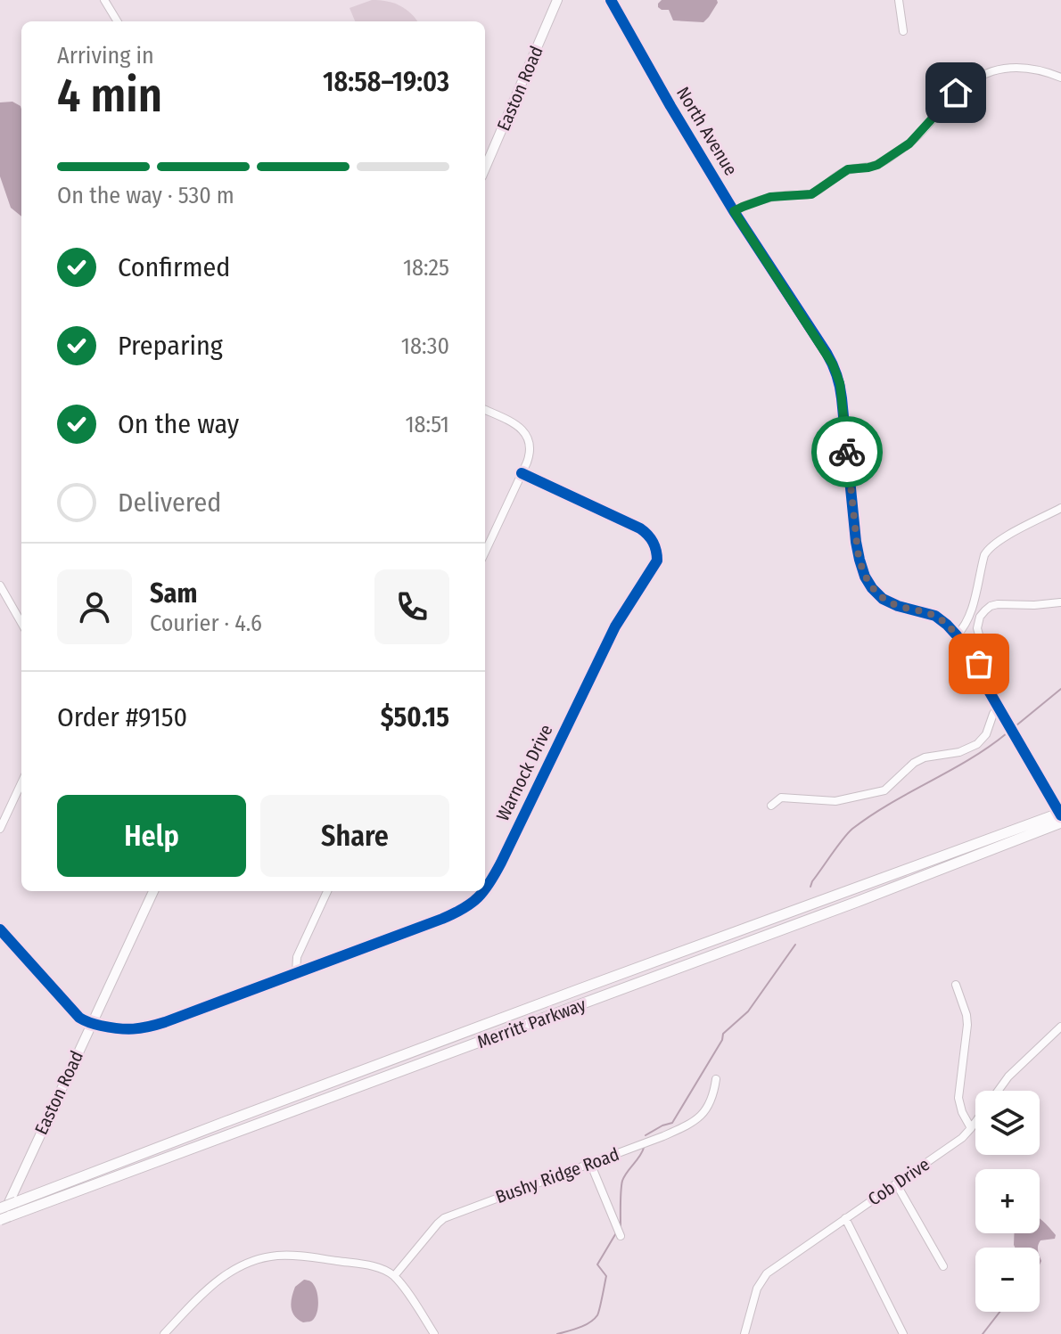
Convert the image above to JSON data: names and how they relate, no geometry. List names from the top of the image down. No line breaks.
{"streets":{"highway":["Merritt Parkway"],"main road":["Easton Road"],"street":["North Avenue","Warnock Drive","Bushy Ridge Road","Cob Drive"]},"crossings":[["Easton Road","Warnock Drive"],["Easton Road","Merritt Parkway"],["North Avenue","Merritt Parkway"]],"page":{"heading":["4 min","Arriving in","18:58–19:03"],"panel":["Sam","Courier · 4.6","Order #9150","$50.15"],"bar":"On the way · 530 m","list":[["Confirmed","18:25"],["Preparing","18:30"],["On the way","18:51"],"Delivered"],"buttons":["Help","Share"],"map_buttons":["+","−"]}}
